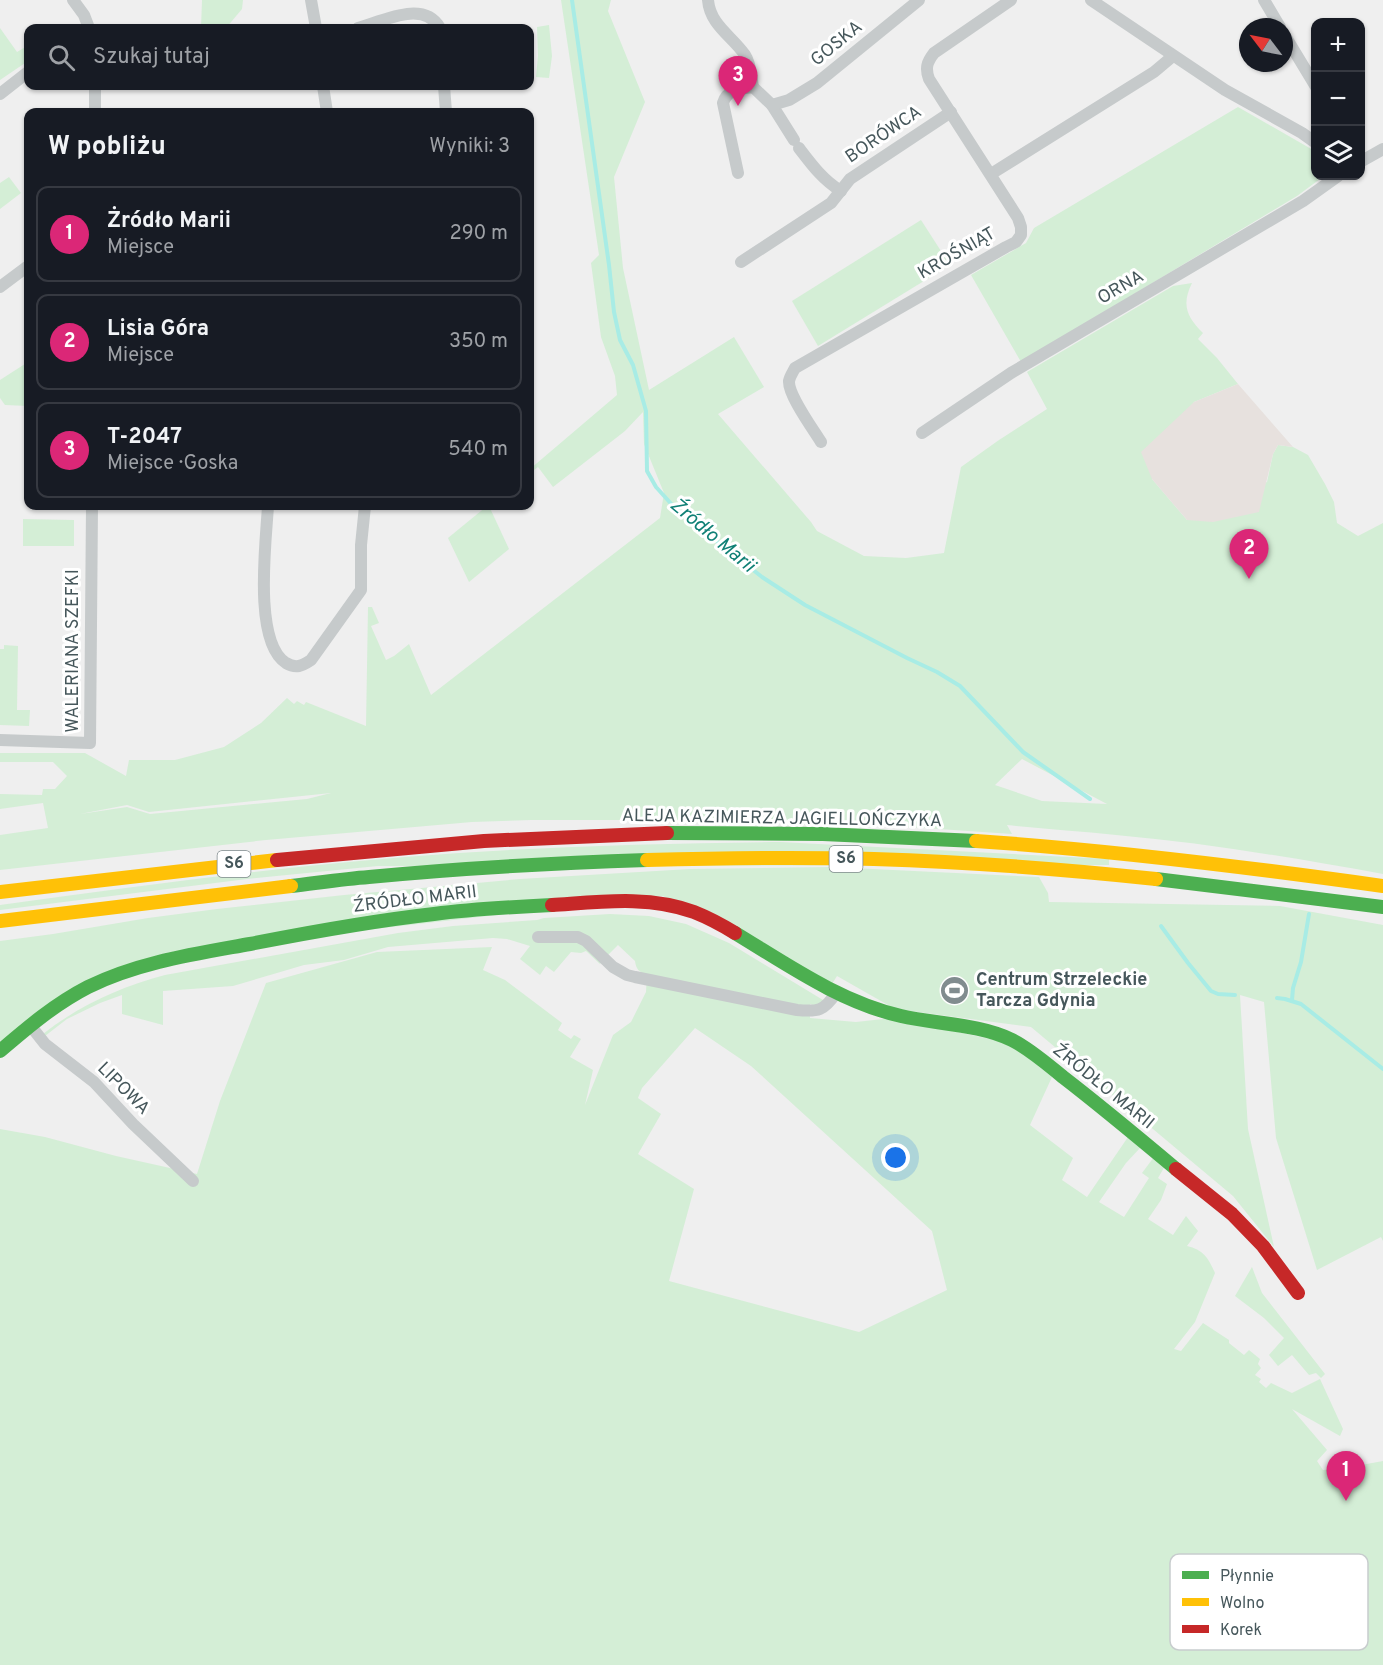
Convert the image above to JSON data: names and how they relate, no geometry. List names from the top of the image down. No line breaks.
{"streets":{"main road":["ALEJA KAZIMIERZA JAGIELLOŃCZYKA","S6","ŹRÓDŁO MARII"],"street":["GOSKA","BORÓWCA","KROŚNIĄT","ORNA","WALERIANA SZEFKI","LIPOWA"]},"crossings":[["GOSKA","BORÓWCA"],["BORÓWCA","KROŚNIĄT"],["ŹRÓDŁO MARII","LIPOWA"]],"water":["Źródło Marii"],"places":{"sports":["Centrum Strzeleckie Tarcza Gdynia"]},"legend":["Płynnie","Wolno","Korek"],"north":"top left","page":{"map_buttons":["+","−"],"search":"Szukaj tutaj","pins":["3","2","1"],"heading":["W pobliżu","Wyniki: 3"],"list":[{"mark":"1","name":"Żródło Marii","note":"Miejsce","value":"290 m"},{"mark":"2","name":"Lisia Góra","note":"Miejsce","value":"350 m"},{"mark":"3","name":"T-2047","note":"Miejsce · Goska","value":"540 m"}]}}
